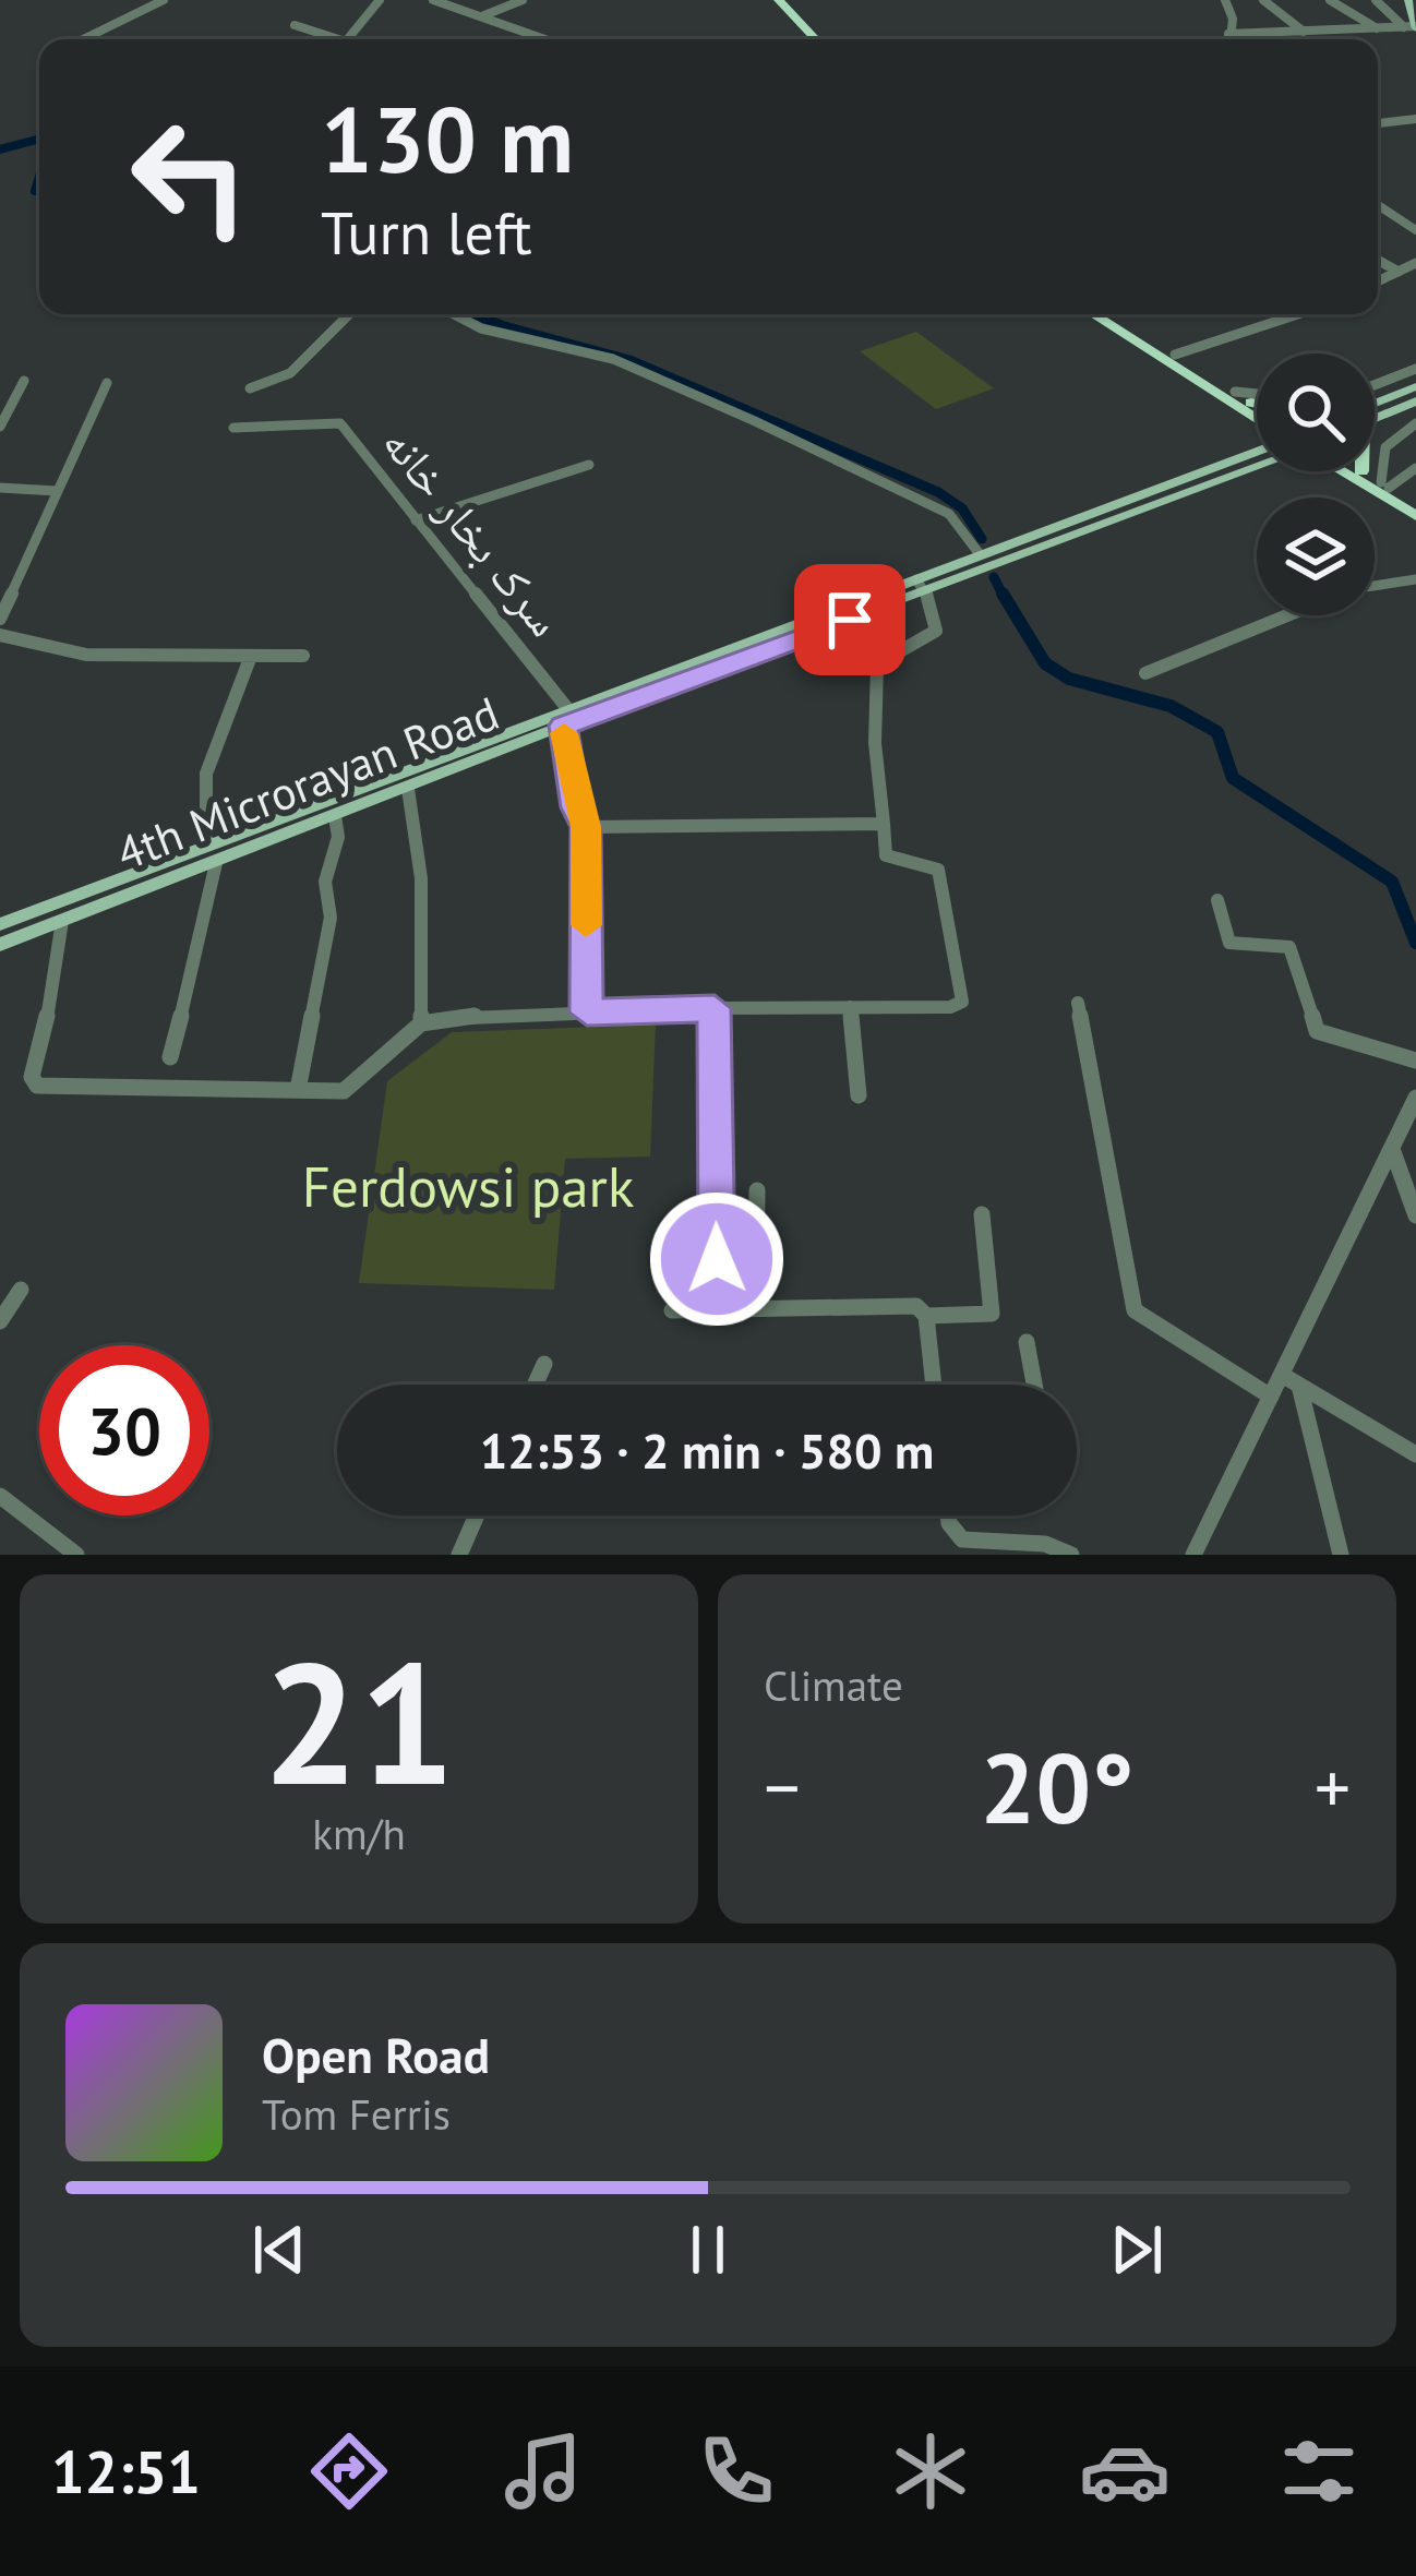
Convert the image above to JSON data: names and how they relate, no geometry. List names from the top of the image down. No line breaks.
{"streets":{"main road":["4th Microrayan Road"],"street":["سرک بخار خانه"]},"crossings":[["سرک بخار خانه","4th Microrayan Road"]],"parks":["Ferdowsi park"],"page":{"turn":["130 m","Turn left"],"limit":"30","trip":"12:53 · 2 min · 580 m","tile":[["21","km/h"],"Climate"],"heat":["−","20°","+"],"song":["Open Road","Tom Ferris"],"tabs":"12:51"}}
